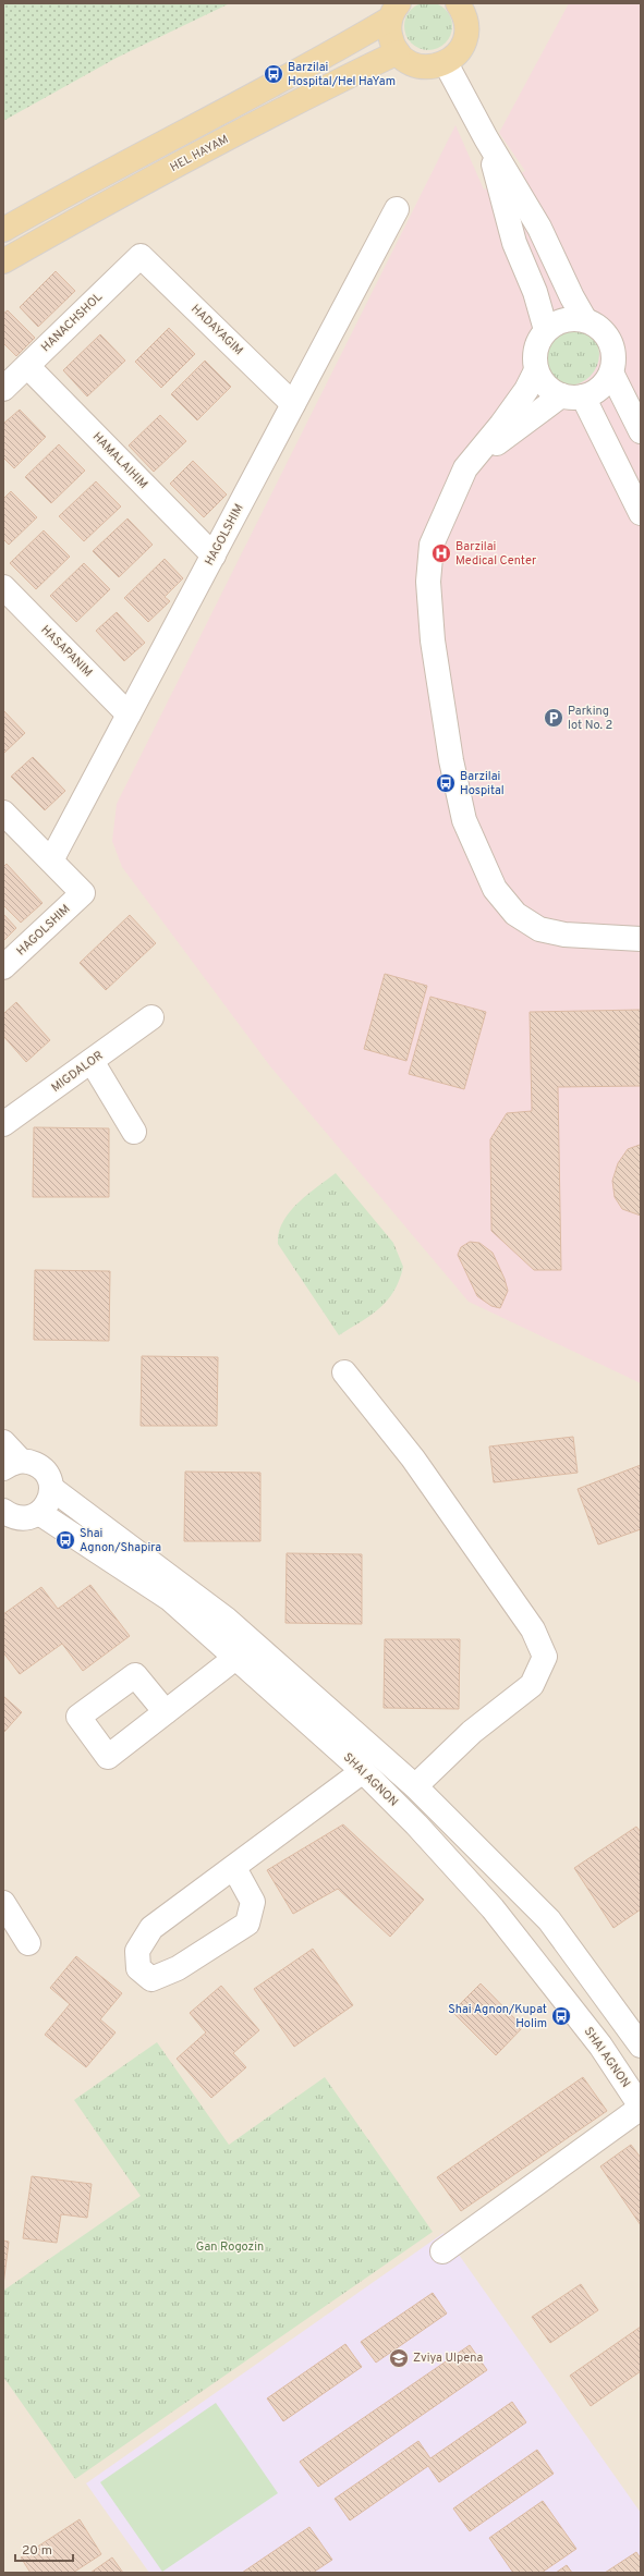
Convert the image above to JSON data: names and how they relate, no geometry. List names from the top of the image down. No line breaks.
{"streets":{"main road":["HEL HAYAM"],"street":["HANACHSHOL","HADAYAGIM","HAMALAIHIM","HAGOLSHIM","HASAPANIM","MIGDALOR","SHAI AGNON"]},"crossings":[["HANACHSHOL","HADAYAGIM"],["HANACHSHOL","HAMALAIHIM"],["HADAYAGIM","HAGOLSHIM"],["HAMALAIHIM","HAGOLSHIM"],["HAGOLSHIM","HASAPANIM"]],"parks":["Gan Rogozin"],"places":{"bus stop":["Barzilai Hospital/Hel HaYam","Barzilai Hospital","Shai Agnon/Shapira","Shai Agnon/Kupat Holim"],"hospital":["Barzilai Medical Center"],"parking":["Parking lot No. 2"],"school or university":["Zviya Ulpena"]},"scale_bar":"20 m"}
